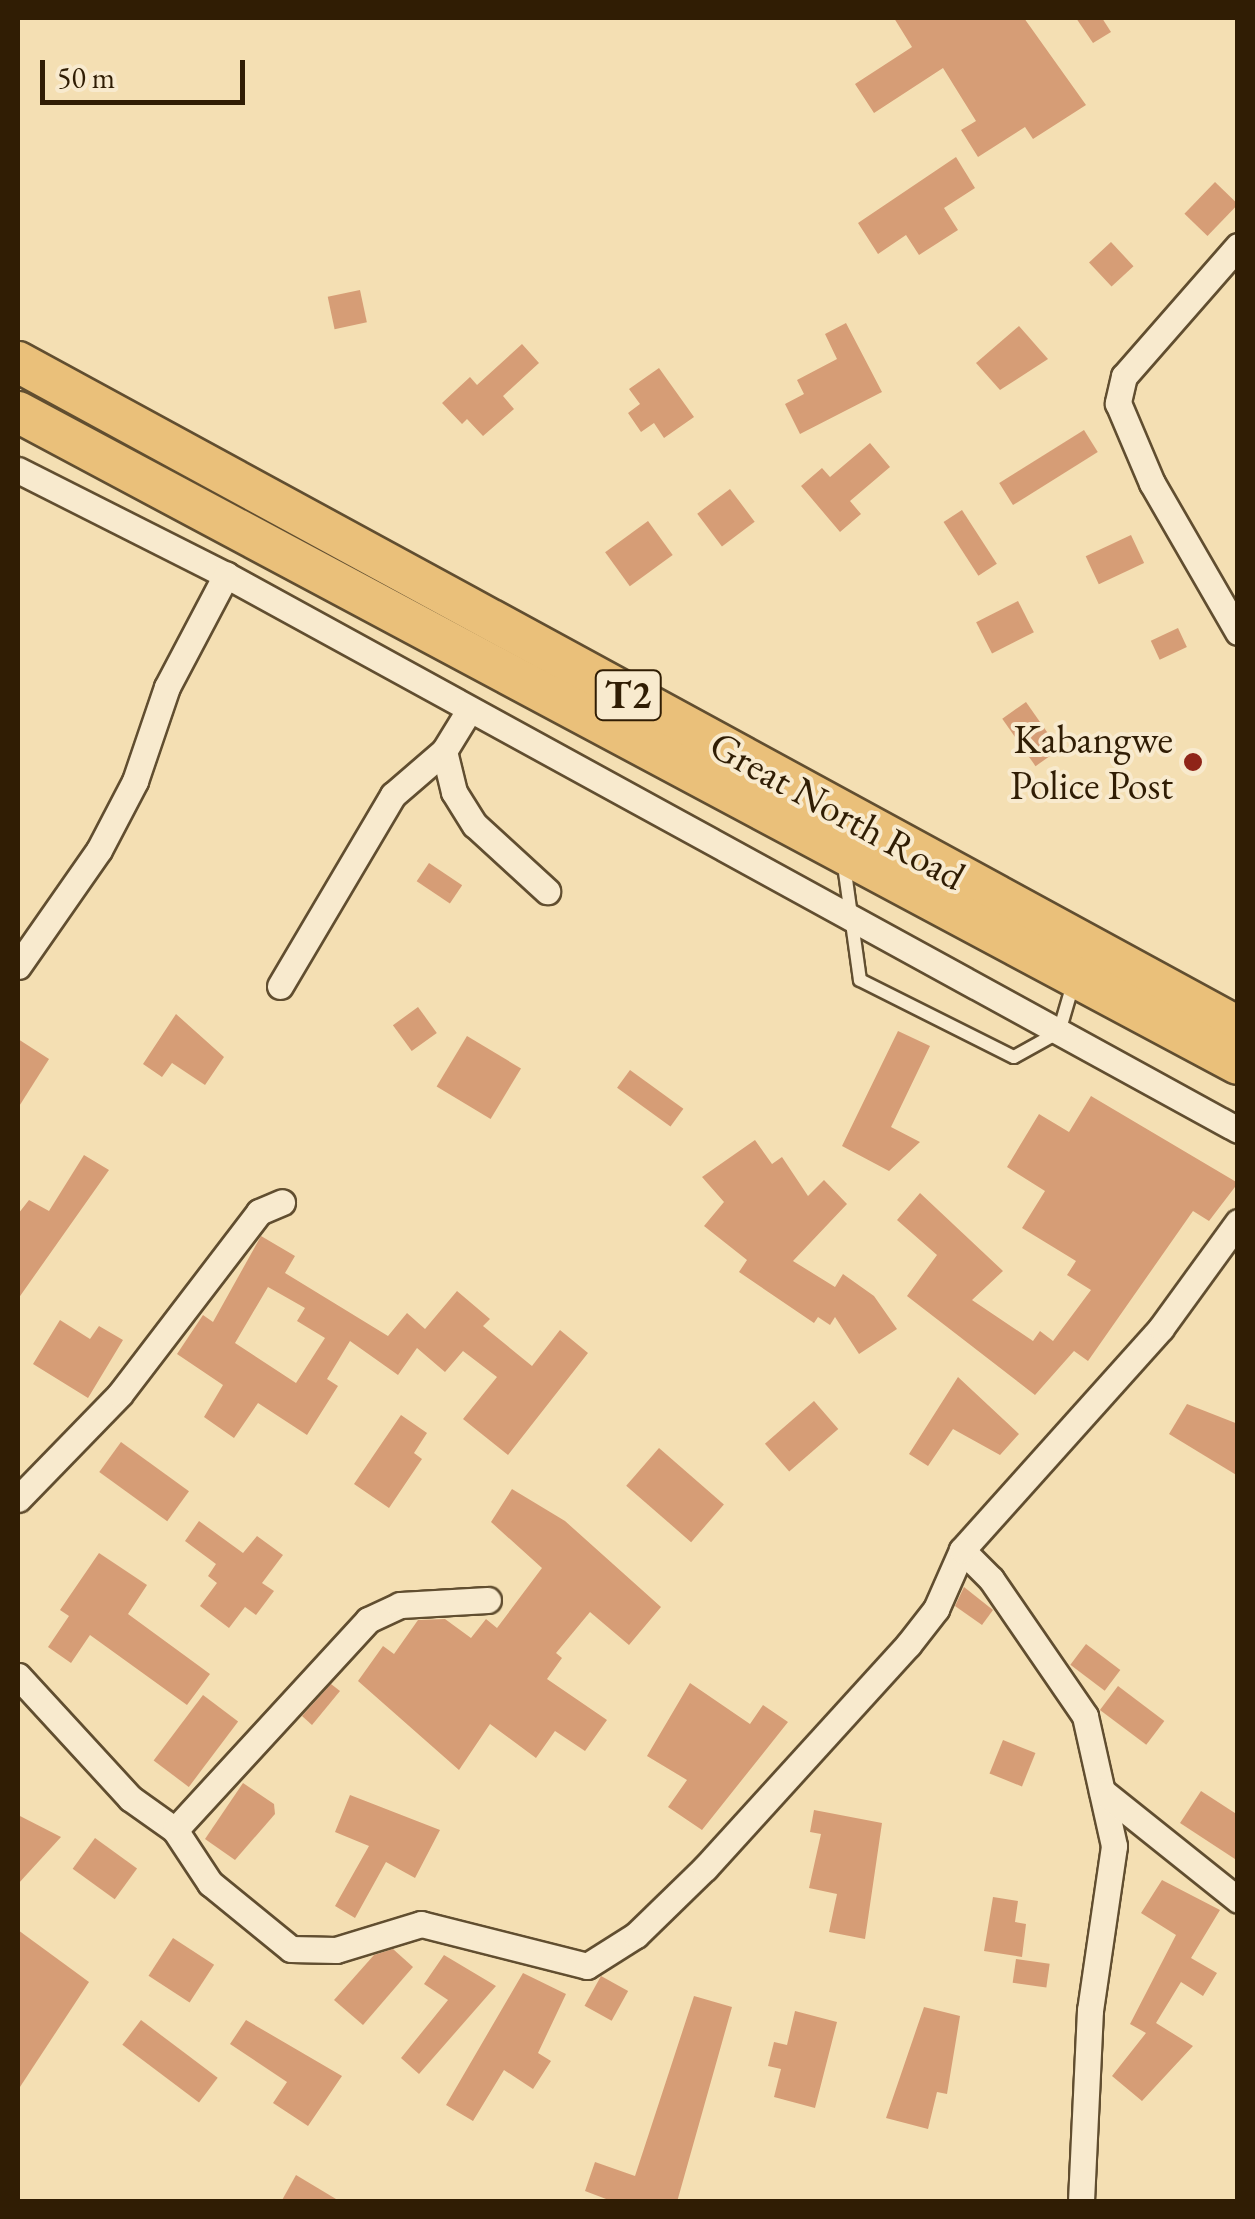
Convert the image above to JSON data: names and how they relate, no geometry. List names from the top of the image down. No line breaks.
{"streets":{"main road":["T2","Great North Road"]},"places":["Kabangwe Police Post"],"scale_bar":"50 m"}
